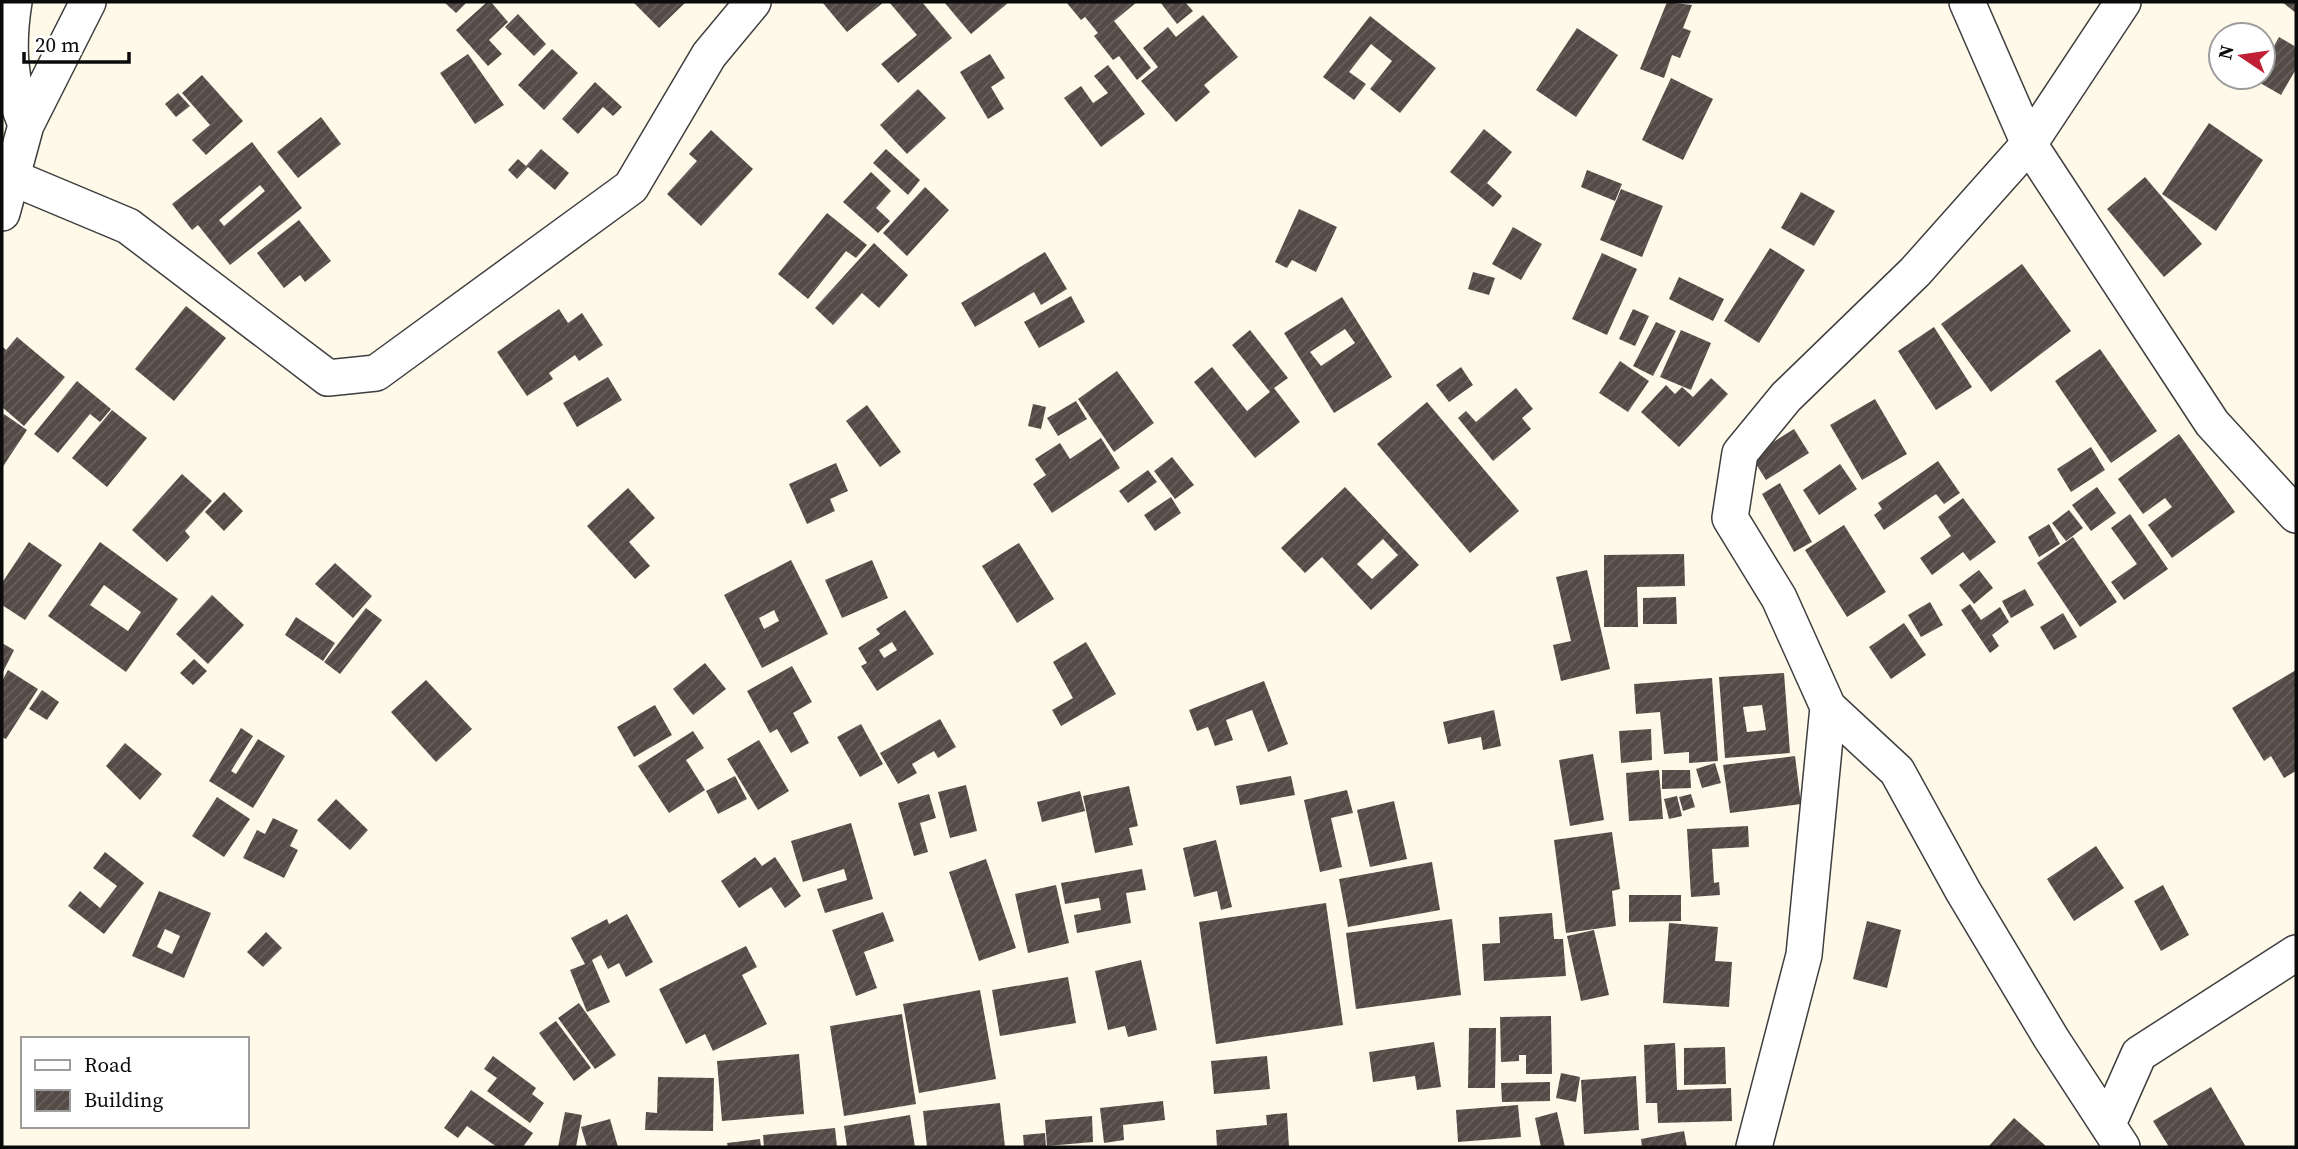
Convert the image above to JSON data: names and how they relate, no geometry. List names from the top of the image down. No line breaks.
{"legend":["Road","Building"],"scale_bar":"20 m","north":"left"}
